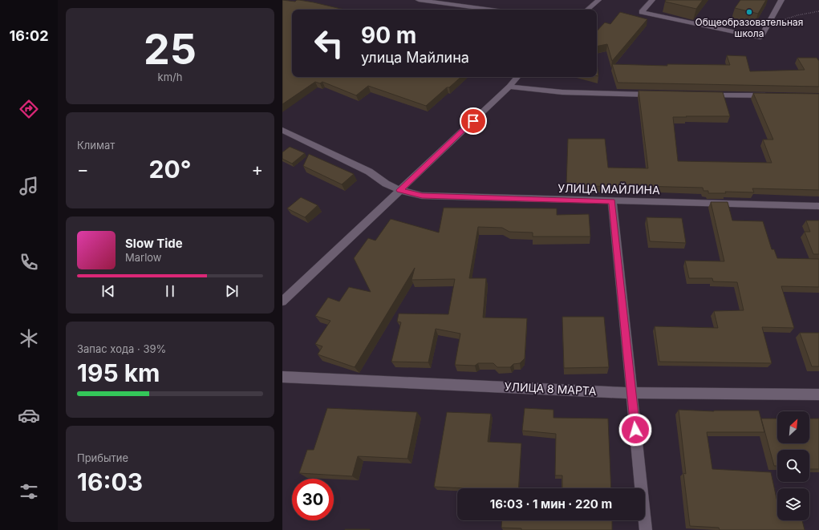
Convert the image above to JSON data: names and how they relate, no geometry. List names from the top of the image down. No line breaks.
{"streets":{"street":["УЛИЦА МАЙЛИНА","УЛИЦА 8 МАРТА"]},"places":["Общеобразовательная школа"],"north":"top right","page":{"tabs":"16:02","tile":[["25","km/h"],"Климат",["Запас хода · 39%","195 km"],["Прибытие","16:03"]],"turn":["90 m","улица Майлина"],"heat":["−","20°","+"],"song":["Slow Tide","Marlow"],"limit":"30","trip":"16:03 · 1 мин · 220 m"}}
